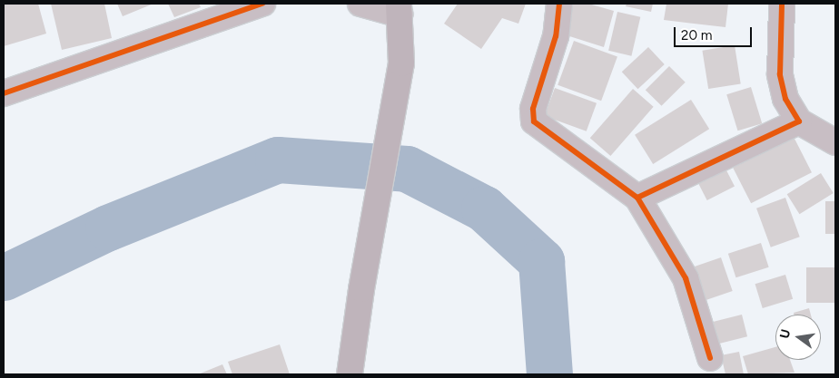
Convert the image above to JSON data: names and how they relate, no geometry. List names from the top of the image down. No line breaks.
{"scale_bar":"20 m","north":"left"}
